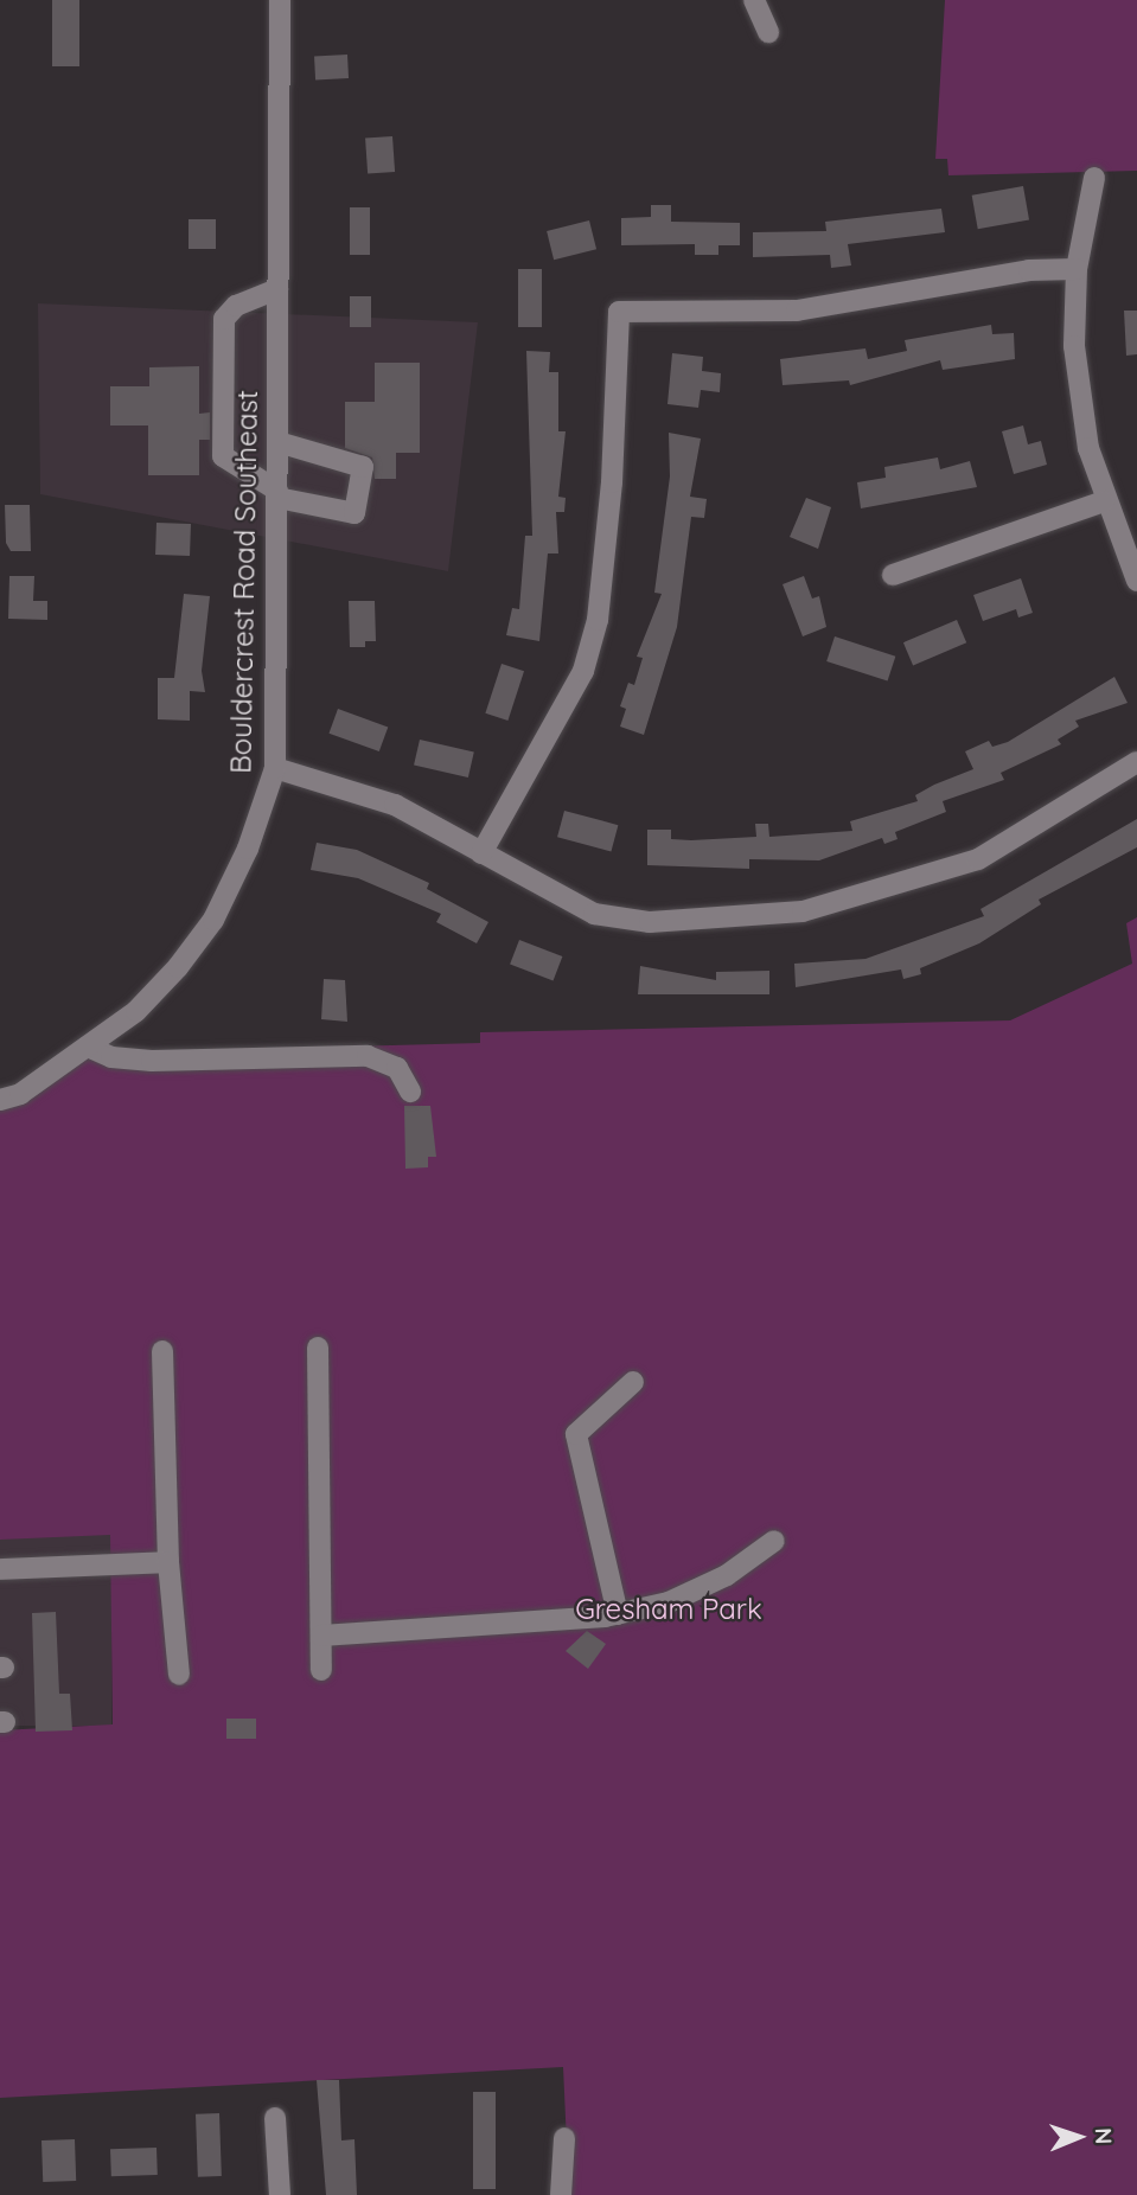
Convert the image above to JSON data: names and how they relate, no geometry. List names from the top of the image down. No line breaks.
{"streets":{"street":["Bouldercrest Road Southeast"]},"parks":["Gresham Park"],"north":"right"}
